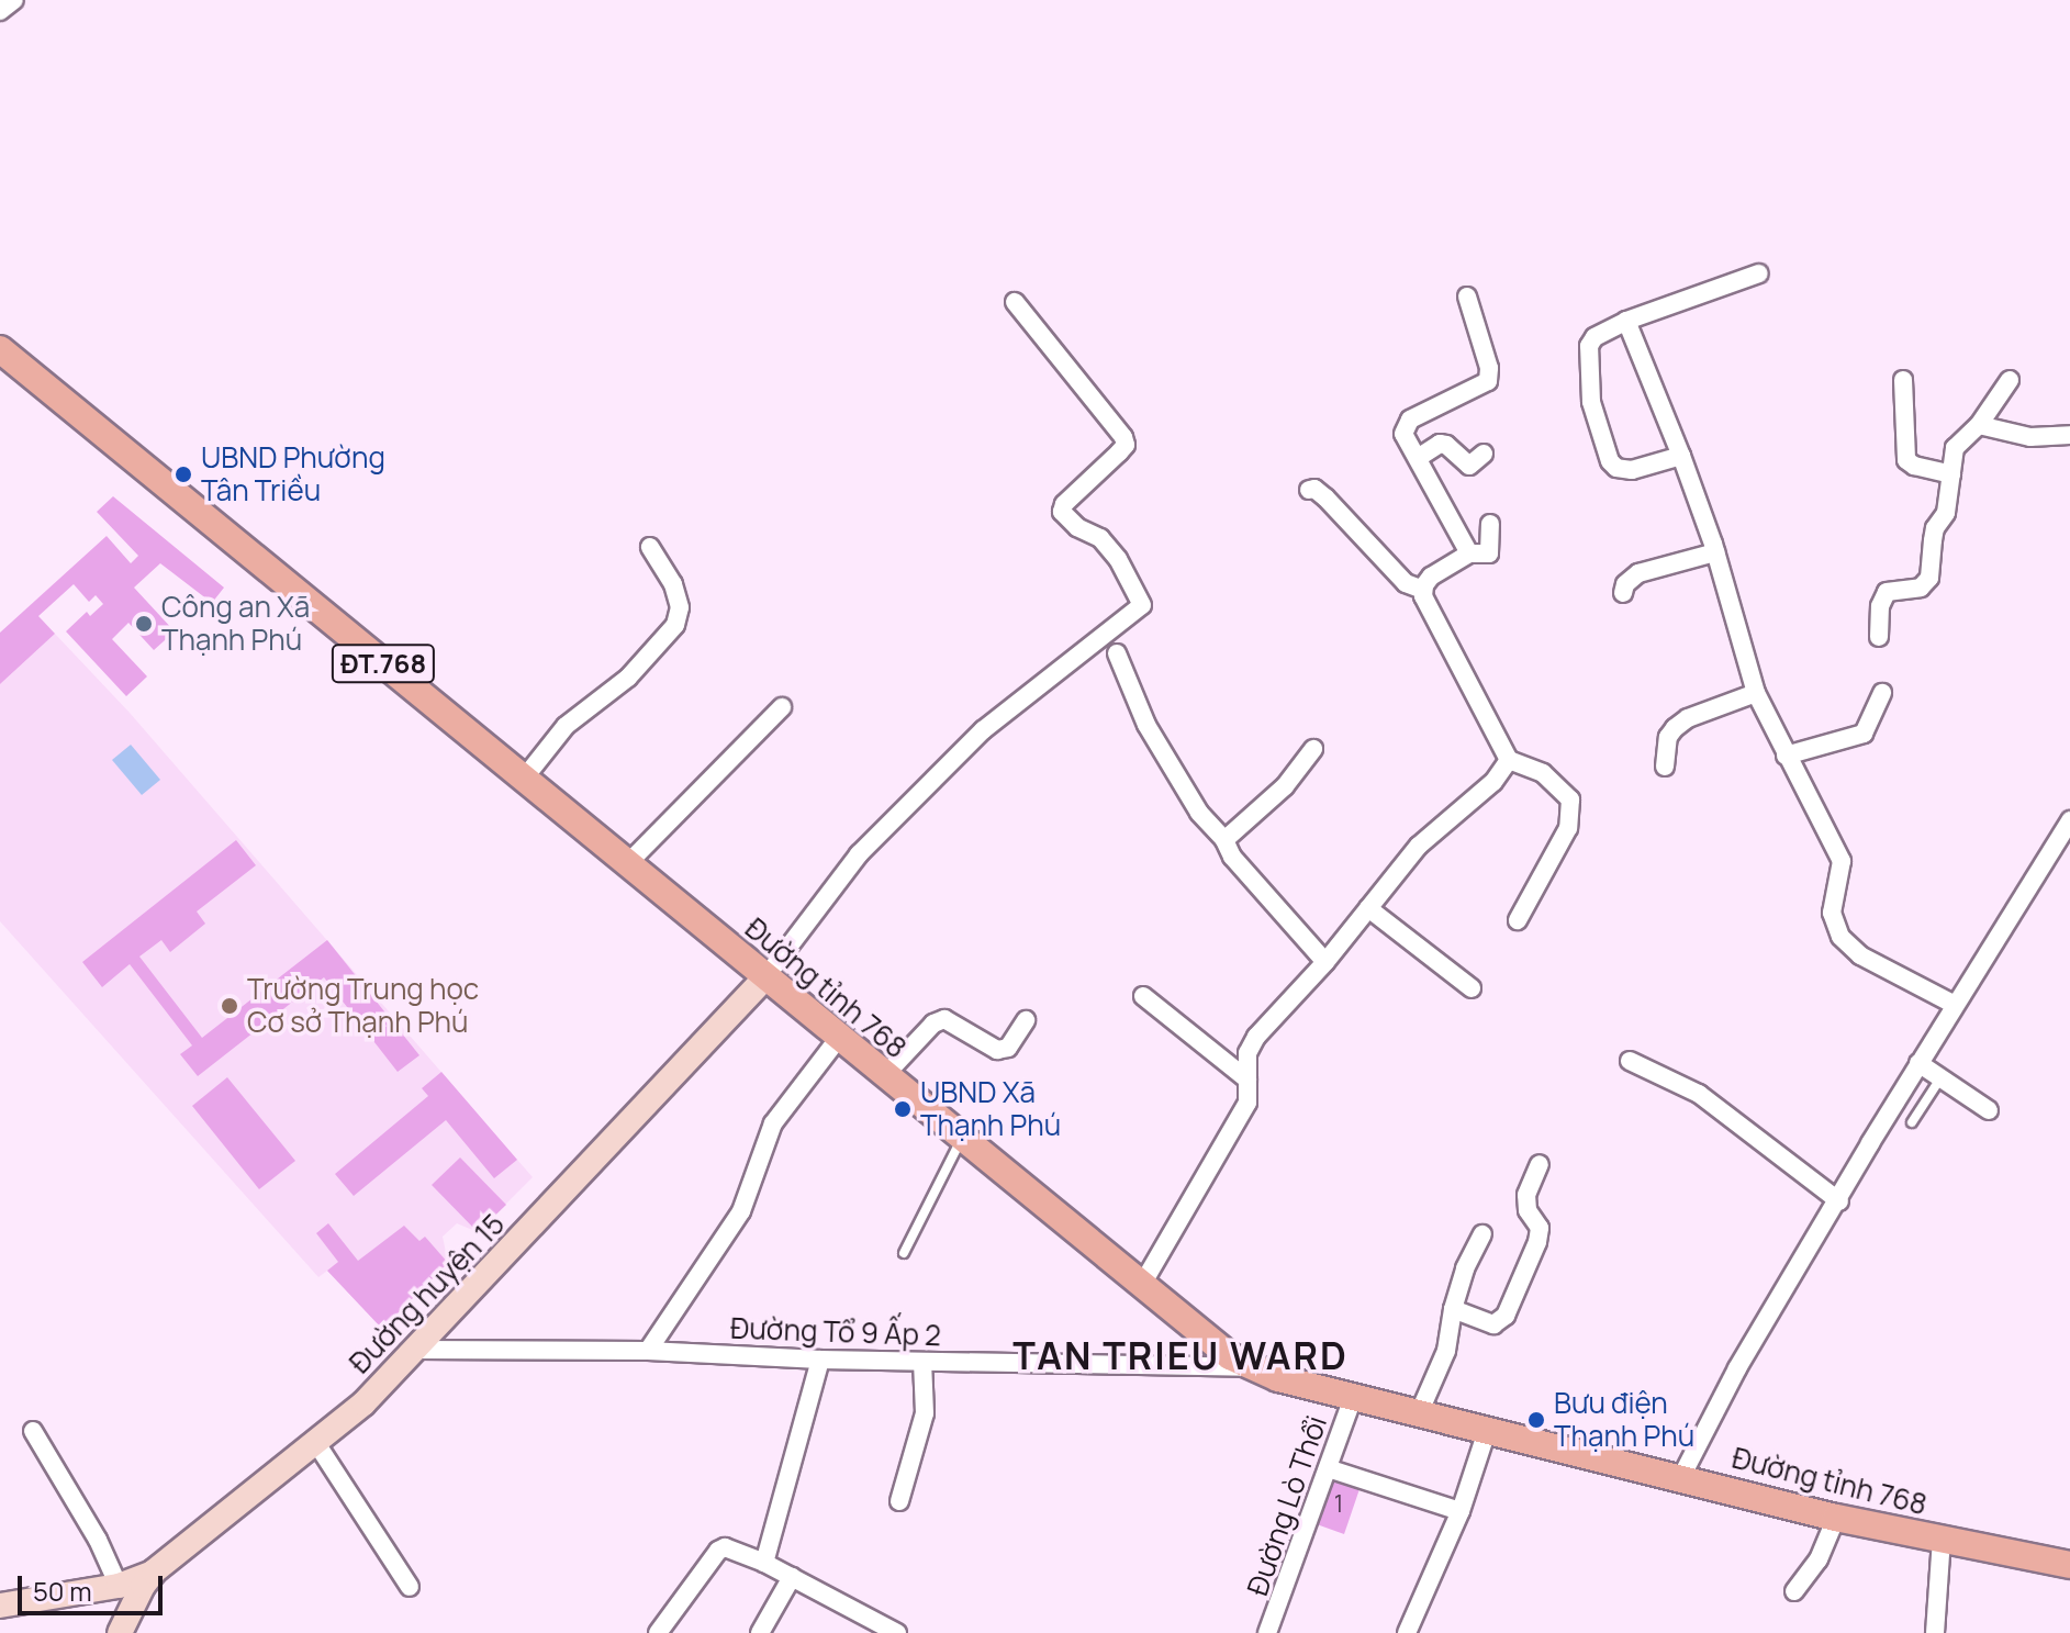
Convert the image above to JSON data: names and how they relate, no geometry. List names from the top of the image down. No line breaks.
{"streets":{"main road":["ĐT.768","Đường tỉnh 768"],"street":["Đường huyện 15","Đường Tổ 9 Ấp 2","Đường Lò Thổi"]},"crossings":[["Đường tỉnh 768","Đường huyện 15"],["Đường tỉnh 768","Đường Tổ 9 Ấp 2"],["Đường tỉnh 768","Đường Lò Thổi"],["Đường huyện 15","Đường Tổ 9 Ấp 2"]],"districts":["TAN TRIEU WARD"],"places":["UBND Phường Tân Triều","Công an Xã Thạnh Phú","Trường Trung học Cơ sở Thạnh Phú","UBND Xã Thạnh Phú","Bưu điện Thạnh Phú"],"house_numbers":["1"],"scale_bar":"50 m"}
